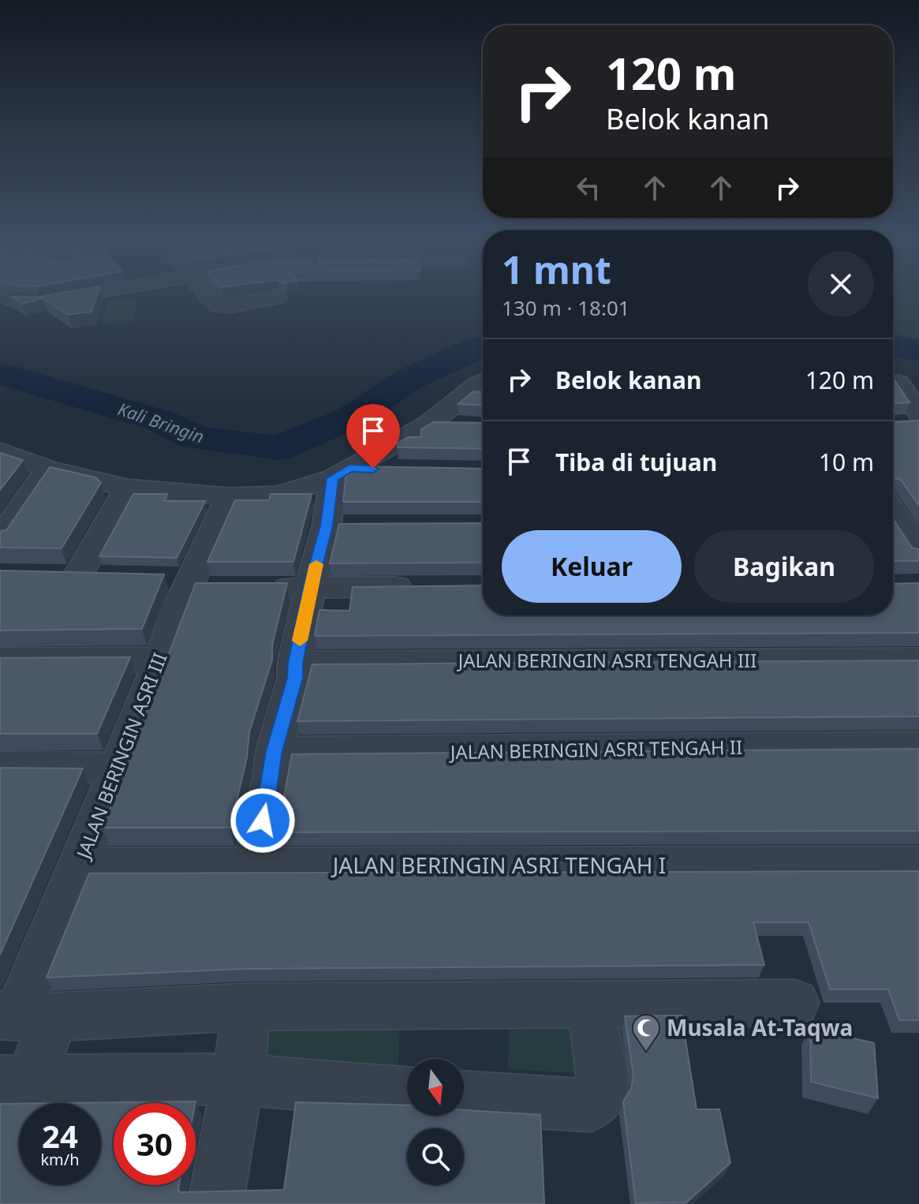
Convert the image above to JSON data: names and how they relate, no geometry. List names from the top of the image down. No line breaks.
{"streets":{"street":["JALAN BERINGIN ASRI TENGAH III","JALAN BERINGIN ASRI TENGAH II","JALAN BERINGIN ASRI III","JALAN BERINGIN ASRI TENGAH I"]},"crossings":[["JALAN BERINGIN ASRI III","JALAN BERINGIN ASRI TENGAH I"]],"water":["Kali Bringin"],"places":{"mosque":["Musala At-Taqwa"]},"north":"bottom","page":{"turn":["120 m","Belok kanan"],"heading":["1 mnt","130 m · 18:01"],"list":[{"name":"Belok kanan","value":"120 m"},{"name":"Tiba di tujuan","value":"10 m"}],"buttons":["Keluar","Bagikan"],"speed":"24 km/h","limit":"30"}}
